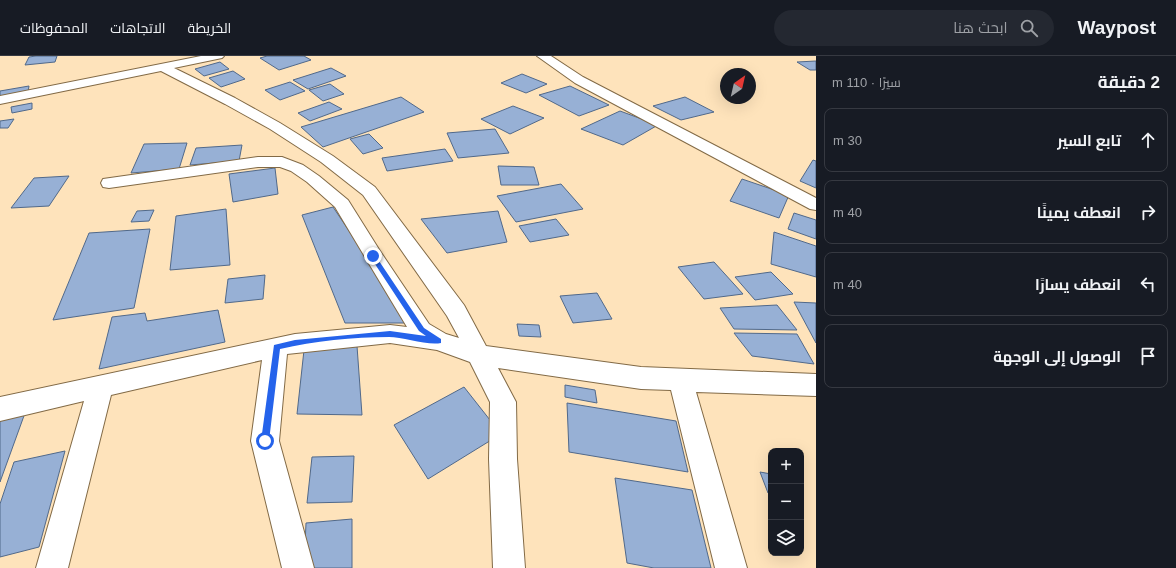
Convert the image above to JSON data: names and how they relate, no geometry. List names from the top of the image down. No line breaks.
{"north":"top right","page":{"header":"Waypost","search":"ابحث هنا","nav":["الخريطة","الاتجاهات","المحفوظات"],"heading":["2 دقيقة","سيرًا · 110 m"],"list":[["تابع السير","30 m"],["انعطف يمينًا","40 m"],["انعطف يسارًا","40 m"],"الوصول إلى الوجهة"],"map_buttons":["+","−"]}}
